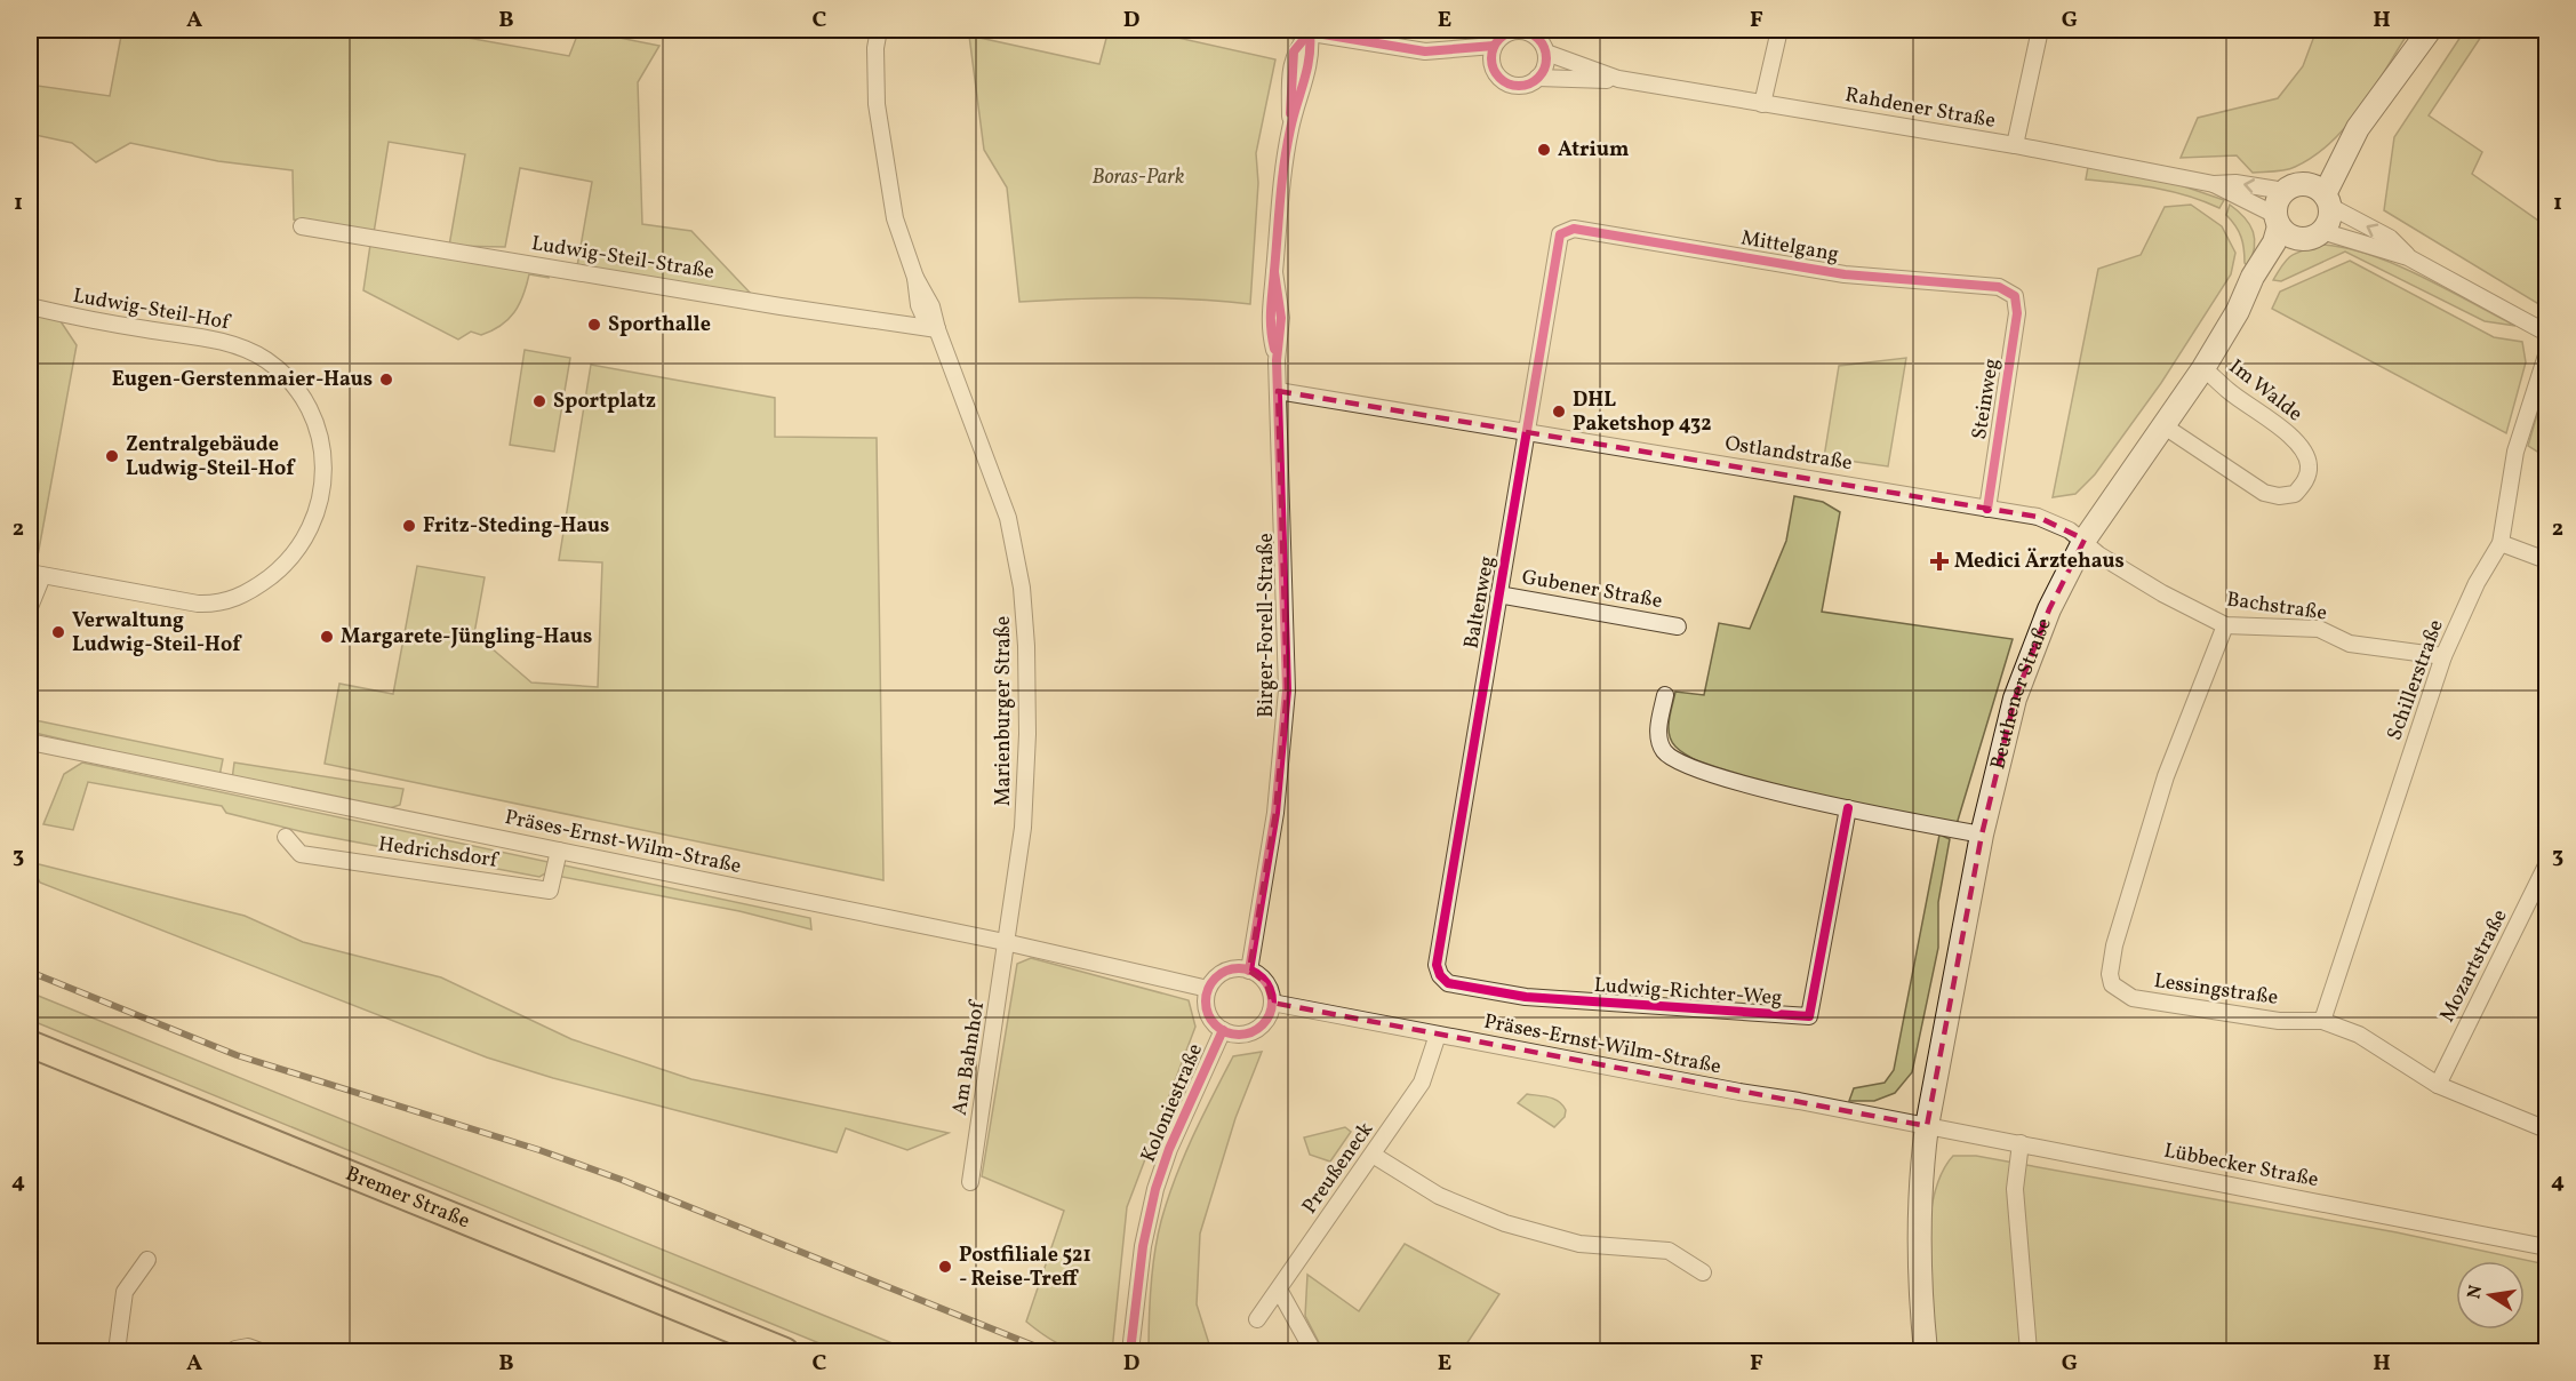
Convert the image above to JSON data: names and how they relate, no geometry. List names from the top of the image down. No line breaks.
{"streets":{"main road":["Beuthener Straße","Bremer Straße"],"street":["Rahdener Straße","Mittelgang","Ludwig-Steil-Straße","Ludwig-Steil-Hof","Im Walde","Steinweg","Ostlandstraße","Gubener Straße","Baltenweg","Bachstraße","Birger-Forell-Straße","Schillerstraße","Marienburger Straße","Präses-Ernst-Wilm-Straße","Hedrichsdorf","Mozartstraße","Lessingstraße","Ludwig-Richter-Weg","Am Bahnhof","Koloniestraße","Lübbecker Straße","Preußeneck"]},"crossings":[["Rahdener Straße","Beuthener Straße"],["Mittelgang","Steinweg"],["Mittelgang","Baltenweg"],["Ludwig-Steil-Straße","Marienburger Straße"],["Im Walde","Beuthener Straße"],["Steinweg","Ostlandstraße"],["Ostlandstraße","Baltenweg"],["Ostlandstraße","Bachstraße"],["Ostlandstraße","Birger-Forell-Straße"],["Ostlandstraße","Beuthener Straße"],["Gubener Straße","Baltenweg"],["Baltenweg","Ludwig-Richter-Weg"],["Bachstraße","Schillerstraße"],["Bachstraße","Beuthener Straße"],["Bachstraße","Lessingstraße"],["Birger-Forell-Straße","Präses-Ernst-Wilm-Straße"],["Birger-Forell-Straße","Koloniestraße"],["Schillerstraße","Lessingstraße"],["Beuthener Straße","Präses-Ernst-Wilm-Straße"],["Beuthener Straße","Lübbecker Straße"],["Marienburger Straße","Präses-Ernst-Wilm-Straße"],["Marienburger Straße","Am Bahnhof"],["Präses-Ernst-Wilm-Straße","Hedrichsdorf"],["Präses-Ernst-Wilm-Straße","Am Bahnhof"],["Präses-Ernst-Wilm-Straße","Koloniestraße"],["Präses-Ernst-Wilm-Straße","Lübbecker Straße"],["Präses-Ernst-Wilm-Straße","Preußeneck"],["Mozartstraße","Lessingstraße"]],"parks":["Boras-Park"],"places":{"other":["Atrium","Sporthalle","Eugen-Gerstenmaier-Haus","Sportplatz","DHL Paketshop 432","Zentralgebäude Ludwig-Steil-Hof","Fritz-Steding-Haus","Verwaltung Ludwig-Steil-Hof","Margarete-Jüngling-Haus","Postfiliale 521 - Reise-Treff"],"health":["Medici Ärztehaus"]},"north":"left","grid":{"columns":["A","B","C","D","E","F","G","H"],"rows":["1","2","3","4"]}}
